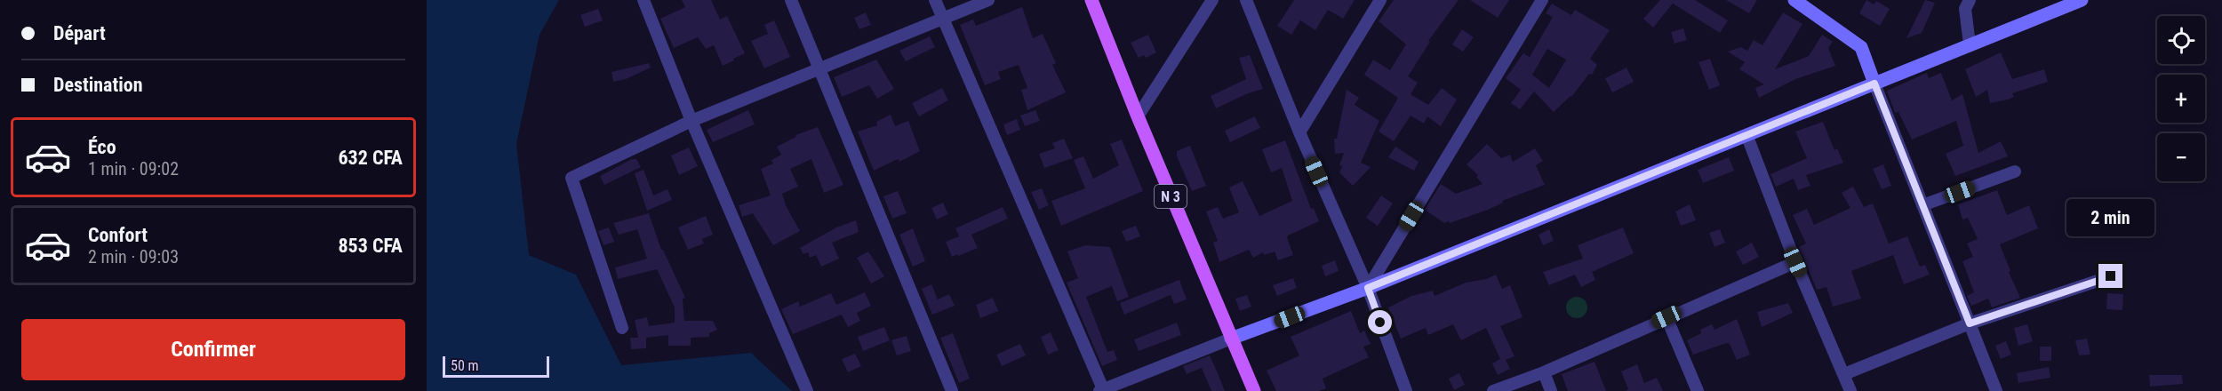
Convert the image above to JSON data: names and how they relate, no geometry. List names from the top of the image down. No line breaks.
{"streets":{"main road":["N 3"]},"scale_bar":"50 m","page":{"banner":["Départ","Destination"],"map_buttons":["+","−"],"list":[{"name":"Éco","note":"1 min · 09:02","value":"632 CFA"},{"name":"Confort","note":"2 min · 09:03","value":"853 CFA"}],"bubble":"2 min","buttons":"Confirmer","scale":"50 m"}}
